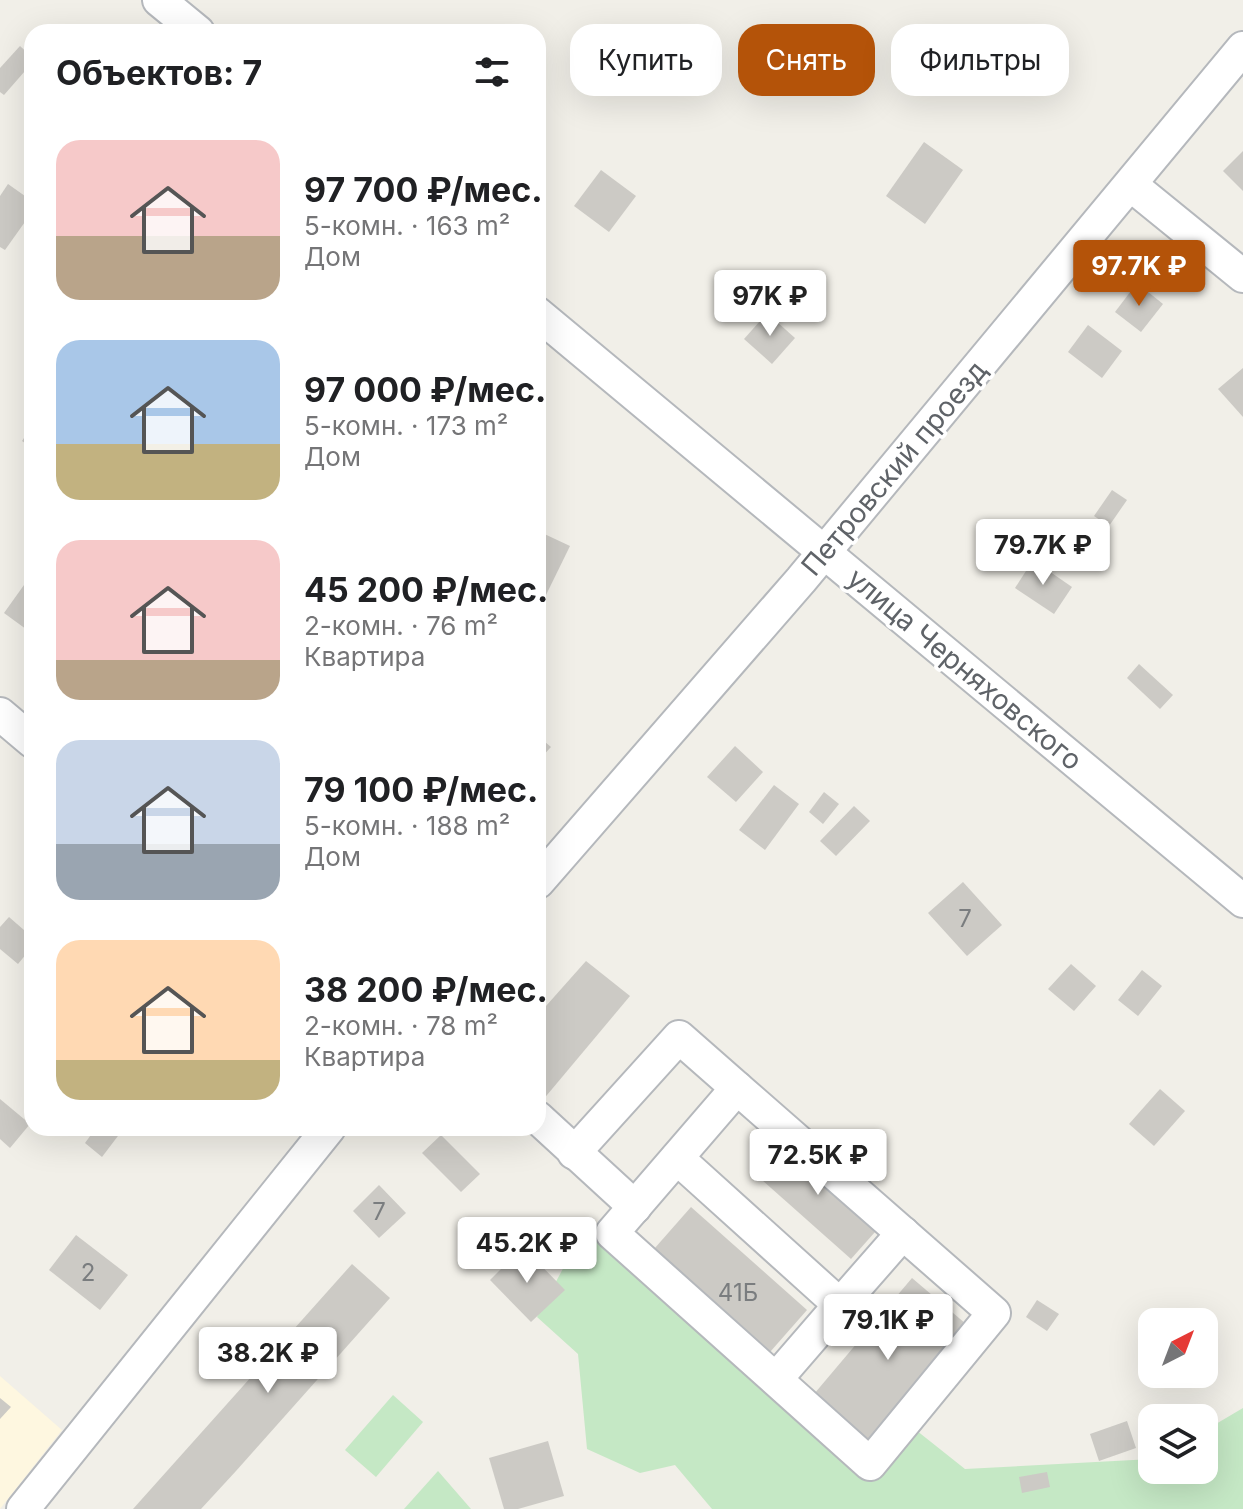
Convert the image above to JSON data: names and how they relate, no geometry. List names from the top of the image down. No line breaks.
{"streets":{"street":["Петровский проезд","улица Черняховского"]},"crossings":[["Петровский проезд","улица Черняховского"]],"house_numbers":["7","7","2","41Б"],"north":"top right","page":{"chip":["Купить","Снять","Фильтры"],"heading":"Объектов: 7","list":[{"name":"97 700 ₽/мес.","note":"5-комн. · 163 m² · Дом"},{"name":"97 000 ₽/мес.","note":"5-комн. · 173 m² · Дом"},{"name":"45 200 ₽/мес.","note":"2-комн. · 76 m² · Квартира"},{"name":"79 100 ₽/мес.","note":"5-комн. · 188 m² · Дом"},{"name":"38 200 ₽/мес.","note":"2-комн. · 78 m² · Квартира"}],"price":["97.7K ₽","97K ₽","79.7K ₽","72.5K ₽","45.2K ₽","79.1K ₽","38.2K ₽"]}}
